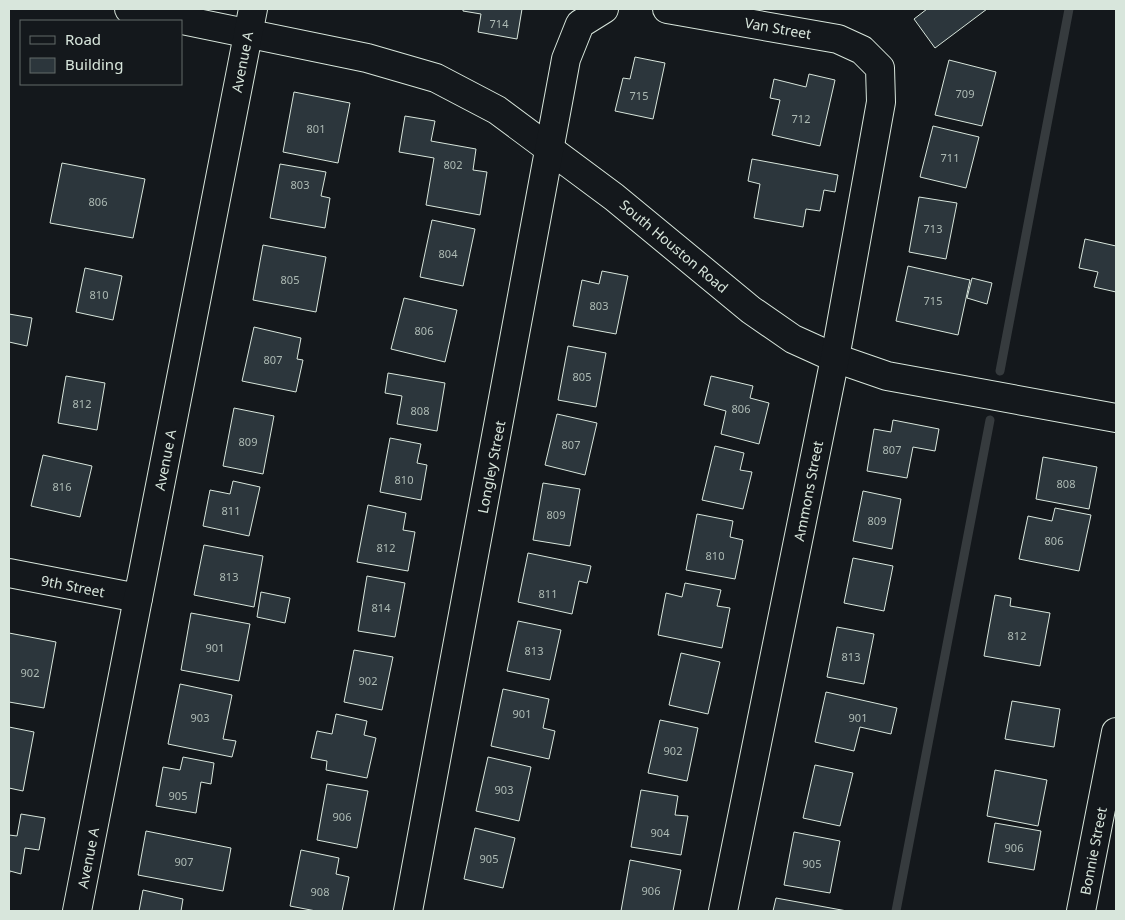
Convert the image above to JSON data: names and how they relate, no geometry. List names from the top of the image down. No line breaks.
{"streets":{"street":["Van Street","Avenue A","South Houston Road","Longley Street","Ammons Street","9th Street","Bonnie Street"]},"crossings":[["Van Street","Ammons Street"],["Avenue A","South Houston Road"],["Avenue A","9th Street"],["South Houston Road","Longley Street"],["South Houston Road","Ammons Street"]],"house_numbers":["714","709","715","712","801","711","802","803","806","713","804","805","810","715","803","806","807","805","812","806","808","809","807","807","810","808","816","811","809","809","806","812","810","813","811","814","812","901","813","813","902","902","901","903","901","902","903","905","906","904","906","905","907","905","906","908"],"legend":["Road","Building"]}
